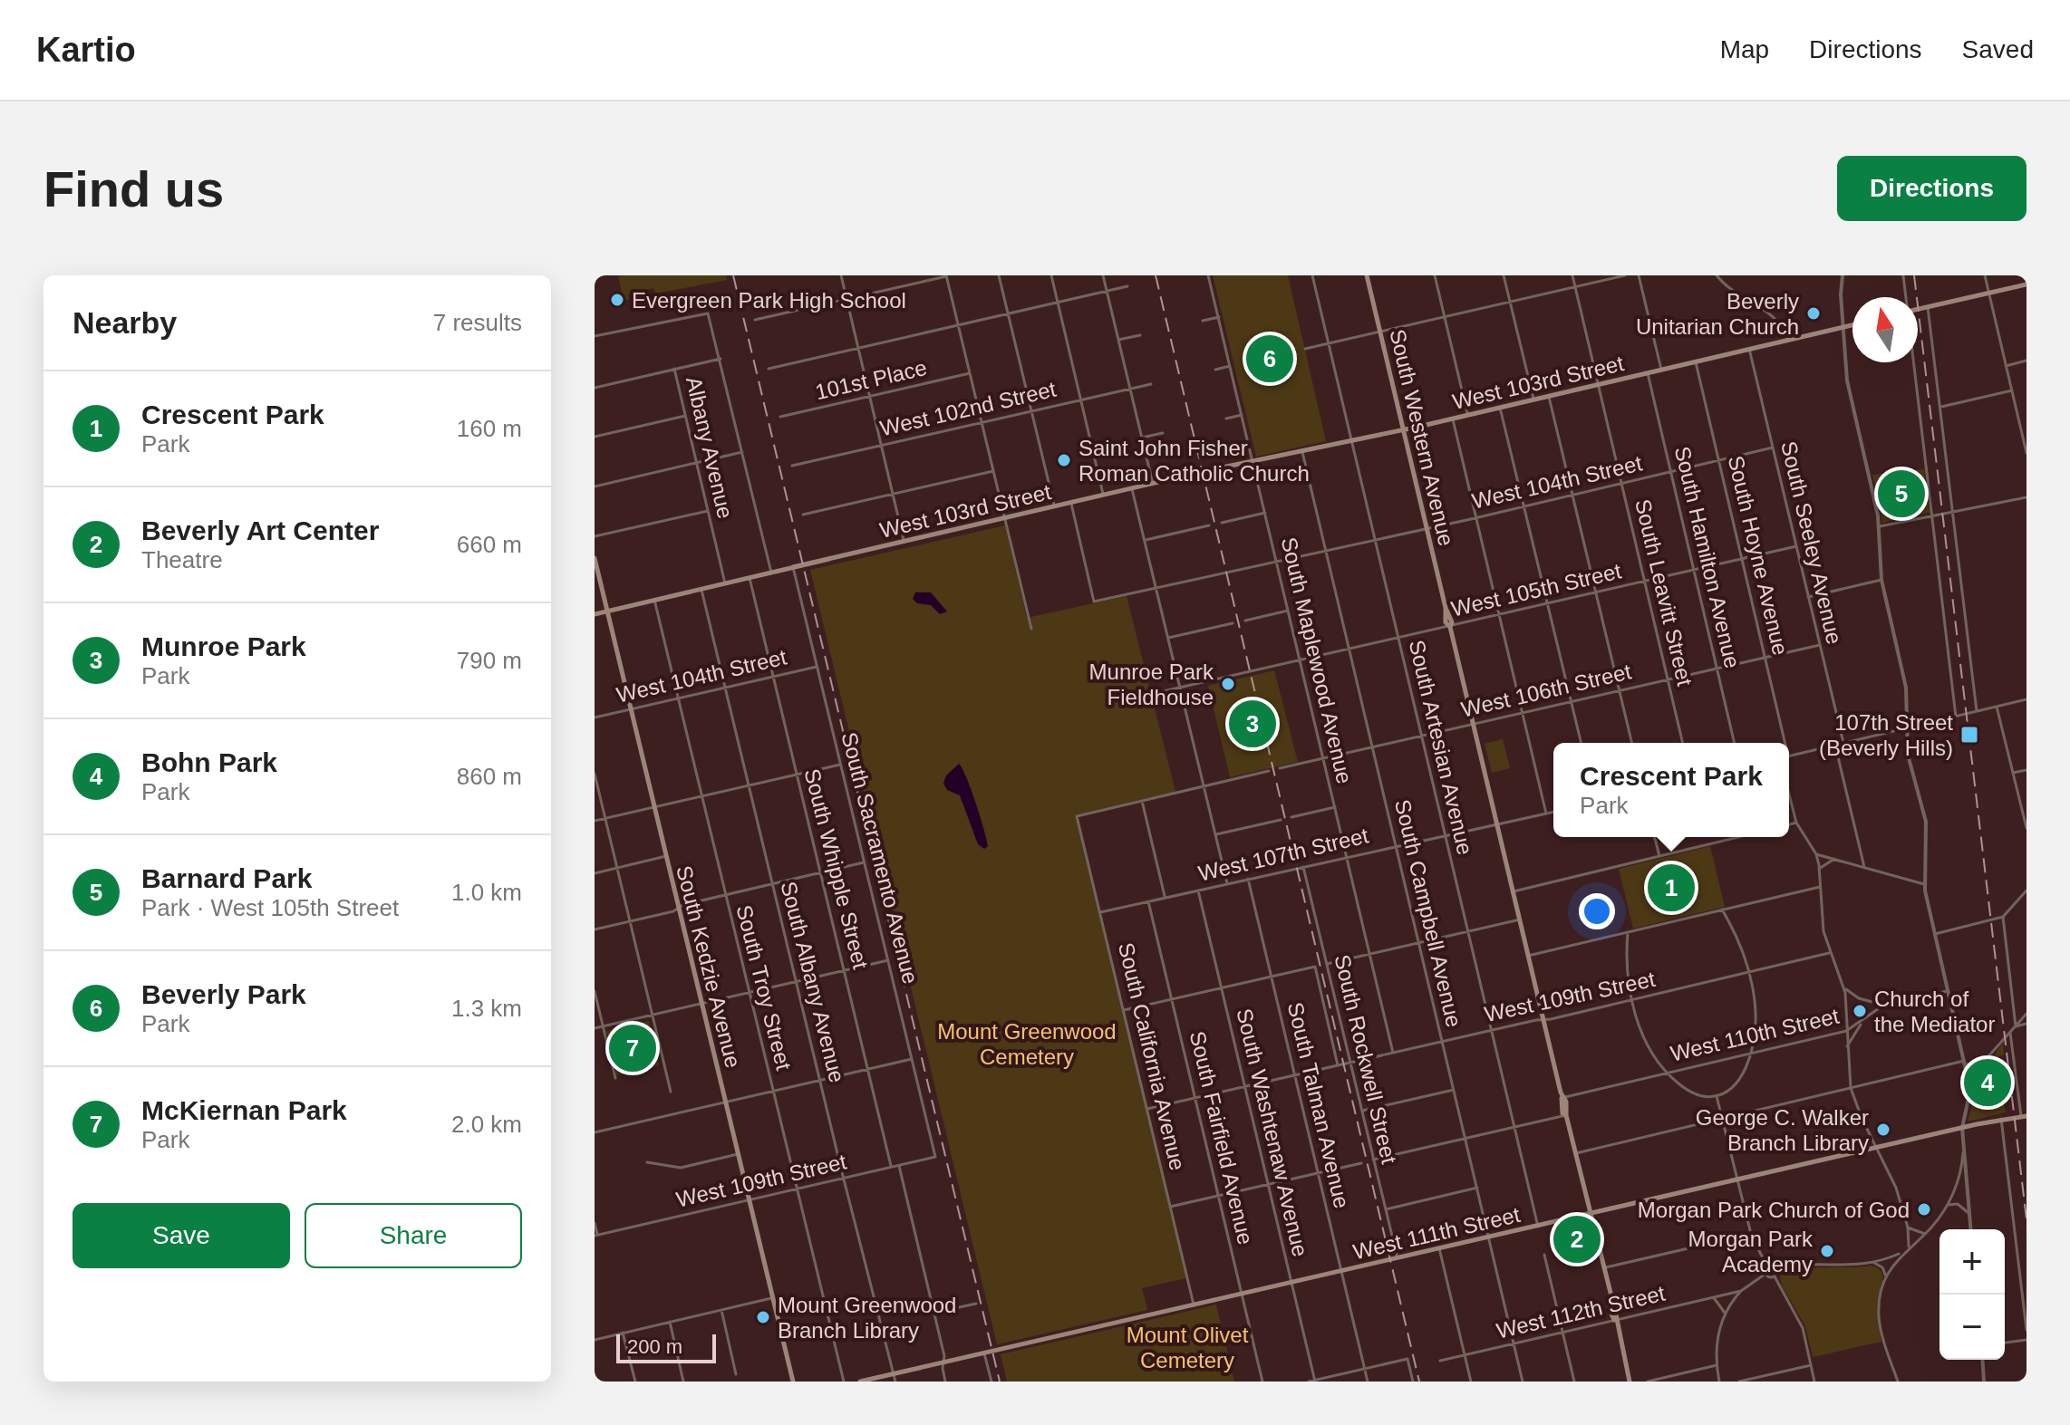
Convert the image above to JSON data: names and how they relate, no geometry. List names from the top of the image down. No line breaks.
{"streets":{"main road":["West 103rd Street","South Western Avenue","South Kedzie Avenue","West 111th Street"],"street":["101st Place","West 102nd Street","Albany Avenue","West 104th Street","South Seeley Avenue","South Hoyne Avenue","South Hamilton Avenue","West 105th Street","South Leavitt Street","South Maplewood Avenue","West 106th Street","South Artesian Avenue","West 107th Street","South Sacramento Avenue","South Whipple Street","South Campbell Avenue","South Albany Avenue","South Troy Street","West 109th Street","West 110th Street","South California Avenue","South Rockwell Street","South Talman Avenue","South Washtenaw Avenue","South Fairfield Avenue","West 112th Street"]},"crossings":[["West 103rd Street","South Western Avenue"],["West 103rd Street","Albany Avenue"],["West 103rd Street","West 104th Street"],["West 103rd Street","South Seeley Avenue"],["West 103rd Street","South Hoyne Avenue"],["West 103rd Street","South Hamilton Avenue"],["West 103rd Street","South Leavitt Street"],["West 103rd Street","South Maplewood Avenue"],["West 103rd Street","South Artesian Avenue"],["West 103rd Street","South Sacramento Avenue"],["West 103rd Street","South Whipple Street"],["West 103rd Street","South Campbell Avenue"],["West 103rd Street","South Kedzie Avenue"],["West 103rd Street","South Albany Avenue"],["West 103rd Street","South Troy Street"],["South Western Avenue","West 104th Street"],["South Western Avenue","West 105th Street"],["South Western Avenue","West 106th Street"],["South Western Avenue","West 107th Street"],["South Western Avenue","West 109th Street"],["South Western Avenue","West 110th Street"],["South Western Avenue","West 111th Street"],["South Western Avenue","West 112th Street"],["West 104th Street","South Seeley Avenue"],["West 104th Street","South Hoyne Avenue"],["West 104th Street","South Hamilton Avenue"],["West 104th Street","South Leavitt Street"],["West 104th Street","South Maplewood Avenue"],["West 104th Street","South Artesian Avenue"],["West 104th Street","South Sacramento Avenue"],["West 104th Street","South Whipple Street"],["West 104th Street","South Campbell Avenue"],["West 104th Street","South Kedzie Avenue"],["West 104th Street","South Albany Avenue"],["West 104th Street","South Troy Street"],["South Seeley Avenue","West 105th Street"],["South Seeley Avenue","West 106th Street"],["South Hoyne Avenue","West 105th Street"],["South Hoyne Avenue","West 106th Street"],["South Hamilton Avenue","West 105th Street"],["South Hamilton Avenue","West 106th Street"],["West 105th Street","South Leavitt Street"],["West 105th Street","South Maplewood Avenue"],["West 105th Street","South Artesian Avenue"],["West 105th Street","South Campbell Avenue"],["South Leavitt Street","West 106th Street"],["South Maplewood Avenue","West 106th Street"],["South Maplewood Avenue","West 107th Street"],["South Maplewood Avenue","West 109th Street"],["West 106th Street","South Artesian Avenue"],["West 106th Street","South Campbell Avenue"],["South Artesian Avenue","West 107th Street"],["South Artesian Avenue","West 109th Street"],["South Artesian Avenue","West 111th Street"],["West 107th Street","South Campbell Avenue"],["West 107th Street","South California Avenue"],["West 107th Street","South Rockwell Street"],["West 107th Street","South Talman Avenue"],["West 107th Street","South Washtenaw Avenue"],["West 107th Street","South Fairfield Avenue"],["South Sacramento Avenue","West 109th Street"],["South Whipple Street","West 109th Street"],["South Campbell Avenue","West 109th Street"],["South Campbell Avenue","West 111th Street"],["South Campbell Avenue","West 112th Street"],["South Kedzie Avenue","West 109th Street"],["South Albany Avenue","West 109th Street"],["South Albany Avenue","West 111th Street"],["South Troy Street","West 109th Street"],["West 109th Street","South California Avenue"],["West 109th Street","South Rockwell Street"],["West 109th Street","South Talman Avenue"],["West 109th Street","South Washtenaw Avenue"],["West 109th Street","South Fairfield Avenue"],["South California Avenue","West 111th Street"],["South Rockwell Street","South Talman Avenue"],["South Rockwell Street","West 111th Street"],["South Talman Avenue","West 111th Street"],["South Washtenaw Avenue","West 111th Street"],["South Fairfield Avenue","West 111th Street"]],"parks":["Mount Greenwood Cemetery","Mount Olivet Cemetery"],"places":{"other":["Evergreen Park High School","Beverly Unitarian Church","Saint John Fisher Roman Catholic Church","Munroe Park Fieldhouse","Church of the Mediator","George C. Walker Branch Library","Morgan Park Church of God","Morgan Park Academy","Mount Greenwood Branch Library"],"transit":["107th Street (Beverly Hills)"]},"scale_bar":"200 m","north":"top","page":{"header":"Kartio","nav":["Map","Directions","Saved"],"buttons":["Directions",["Save","Share"]],"title":"Find us","heading":["Nearby","7 results"],"pins":["6","5","3","1","7","4","2"],"list":[{"mark":"1","name":"Crescent Park","note":"Park","value":"160 m"},{"mark":"2","name":"Beverly Art Center","note":"Theatre","value":"660 m"},{"mark":"3","name":"Munroe Park","note":"Park","value":"790 m"},{"mark":"4","name":"Bohn Park","note":"Park","value":"860 m"},{"mark":"5","name":"Barnard Park","note":"Park · West 105th Street","value":"1.0 km"},{"mark":"6","name":"Beverly Park","note":"Park","value":"1.3 km"},{"mark":"7","name":"McKiernan Park","note":"Park","value":"2.0 km"}],"popup":["Crescent Park","Park"],"map_buttons":["+","−"],"scale":"200 m"}}
